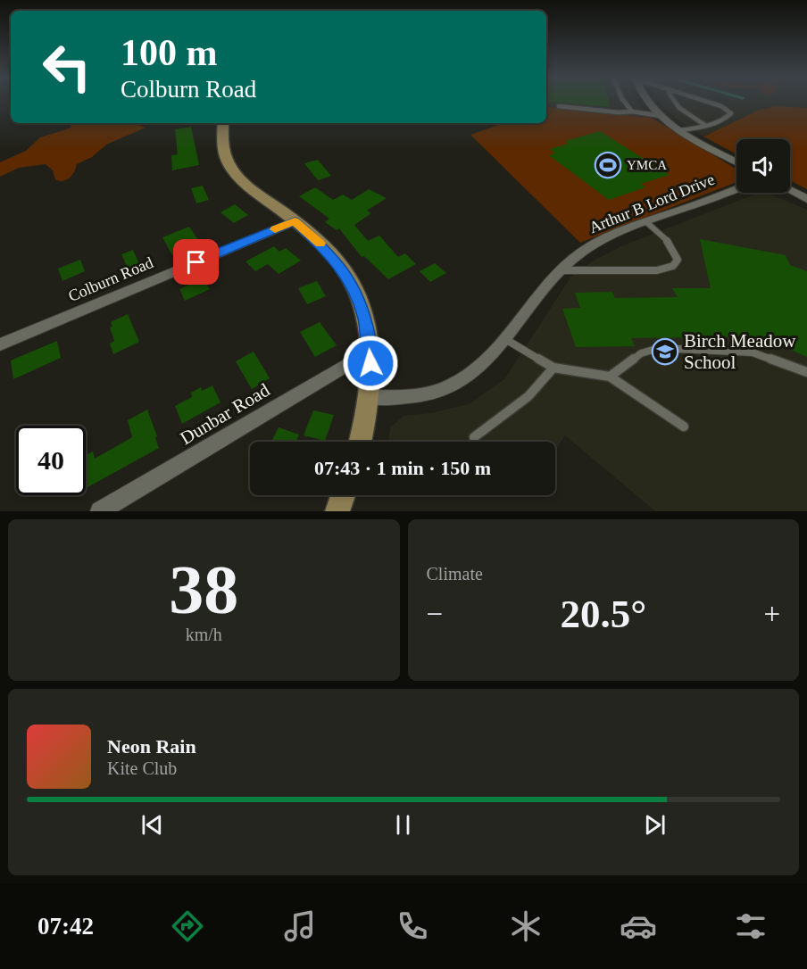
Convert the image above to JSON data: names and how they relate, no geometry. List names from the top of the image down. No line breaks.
{"streets":{"street":["Arthur B Lord Drive","Colburn Road","Dunbar Road"]},"places":{"sports":["YMCA"],"school or university":["Birch Meadow School"]},"page":{"turn":["100 m","Colburn Road"],"limit":"40","trip":"07:43 · 1 min · 150 m","tile":[["38","km/h"],"Climate"],"heat":["−","20.5°","+"],"song":["Neon Rain","Kite Club"],"tabs":"07:42"}}
